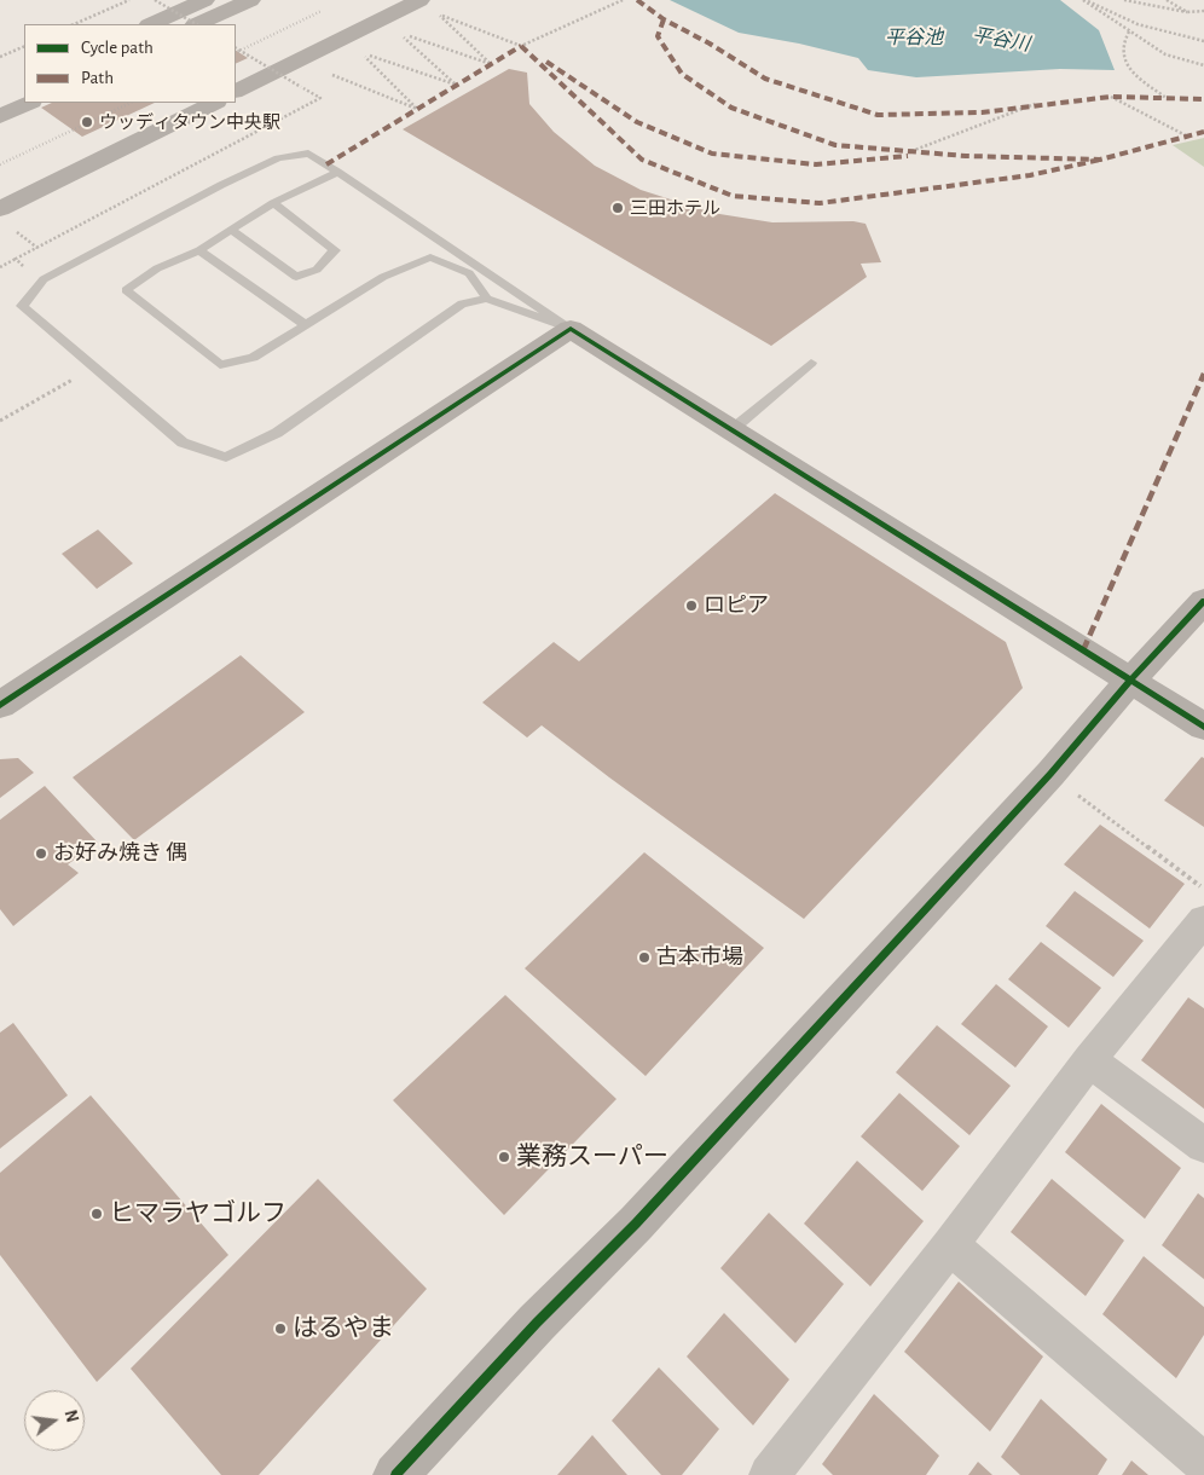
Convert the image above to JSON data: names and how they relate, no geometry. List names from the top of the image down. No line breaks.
{"water":["平谷池","平谷川"],"places":["ウッディタウン中央駅","三田ホテル","ロピア","お好み焼き 偶","古本市場","業務スーパー","ヒマラヤゴルフ","はるやま"],"legend":["Cycle path","Path"],"north":"right"}
